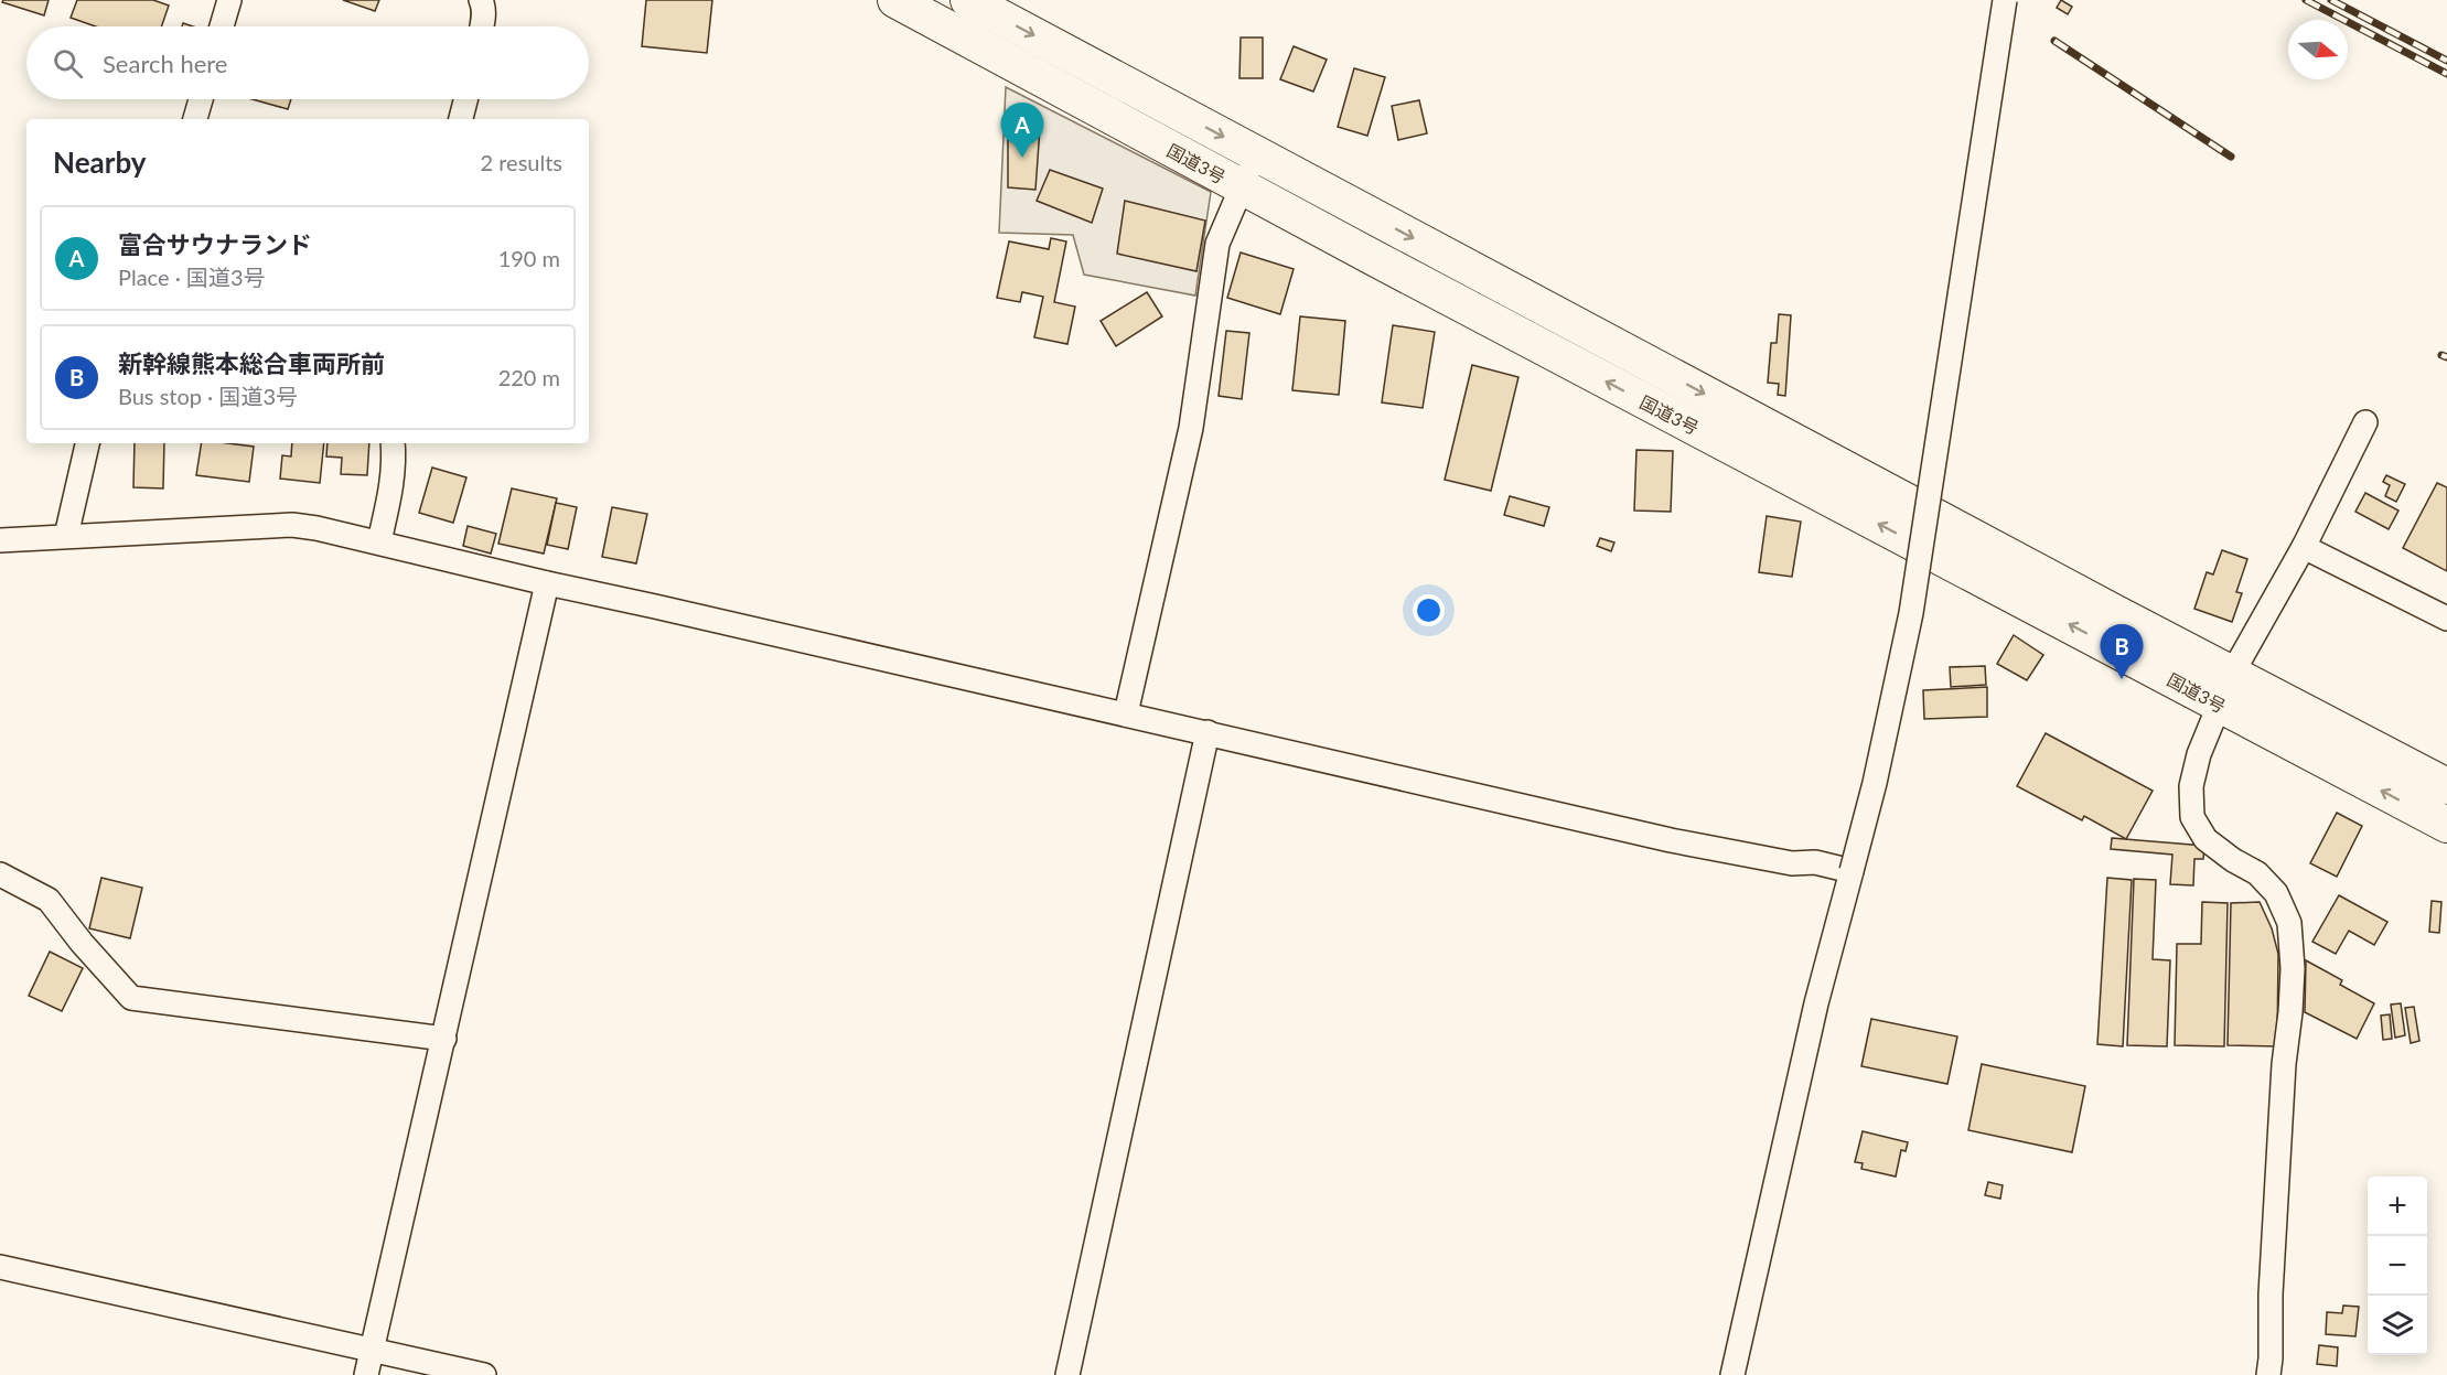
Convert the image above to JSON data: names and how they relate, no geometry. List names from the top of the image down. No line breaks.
{"streets":{"highway":["国道3号"]},"north":"right","page":{"search":"Search here","pins":["A","B"],"heading":["Nearby","2 results"],"list":[{"mark":"A","name":"富合サウナランド","note":"Place · 国道3号","value":"190 m"},{"mark":"B","name":"新幹線熊本総合車両所前","note":"Bus stop · 国道3号","value":"220 m"}],"map_buttons":["+","−"]}}
